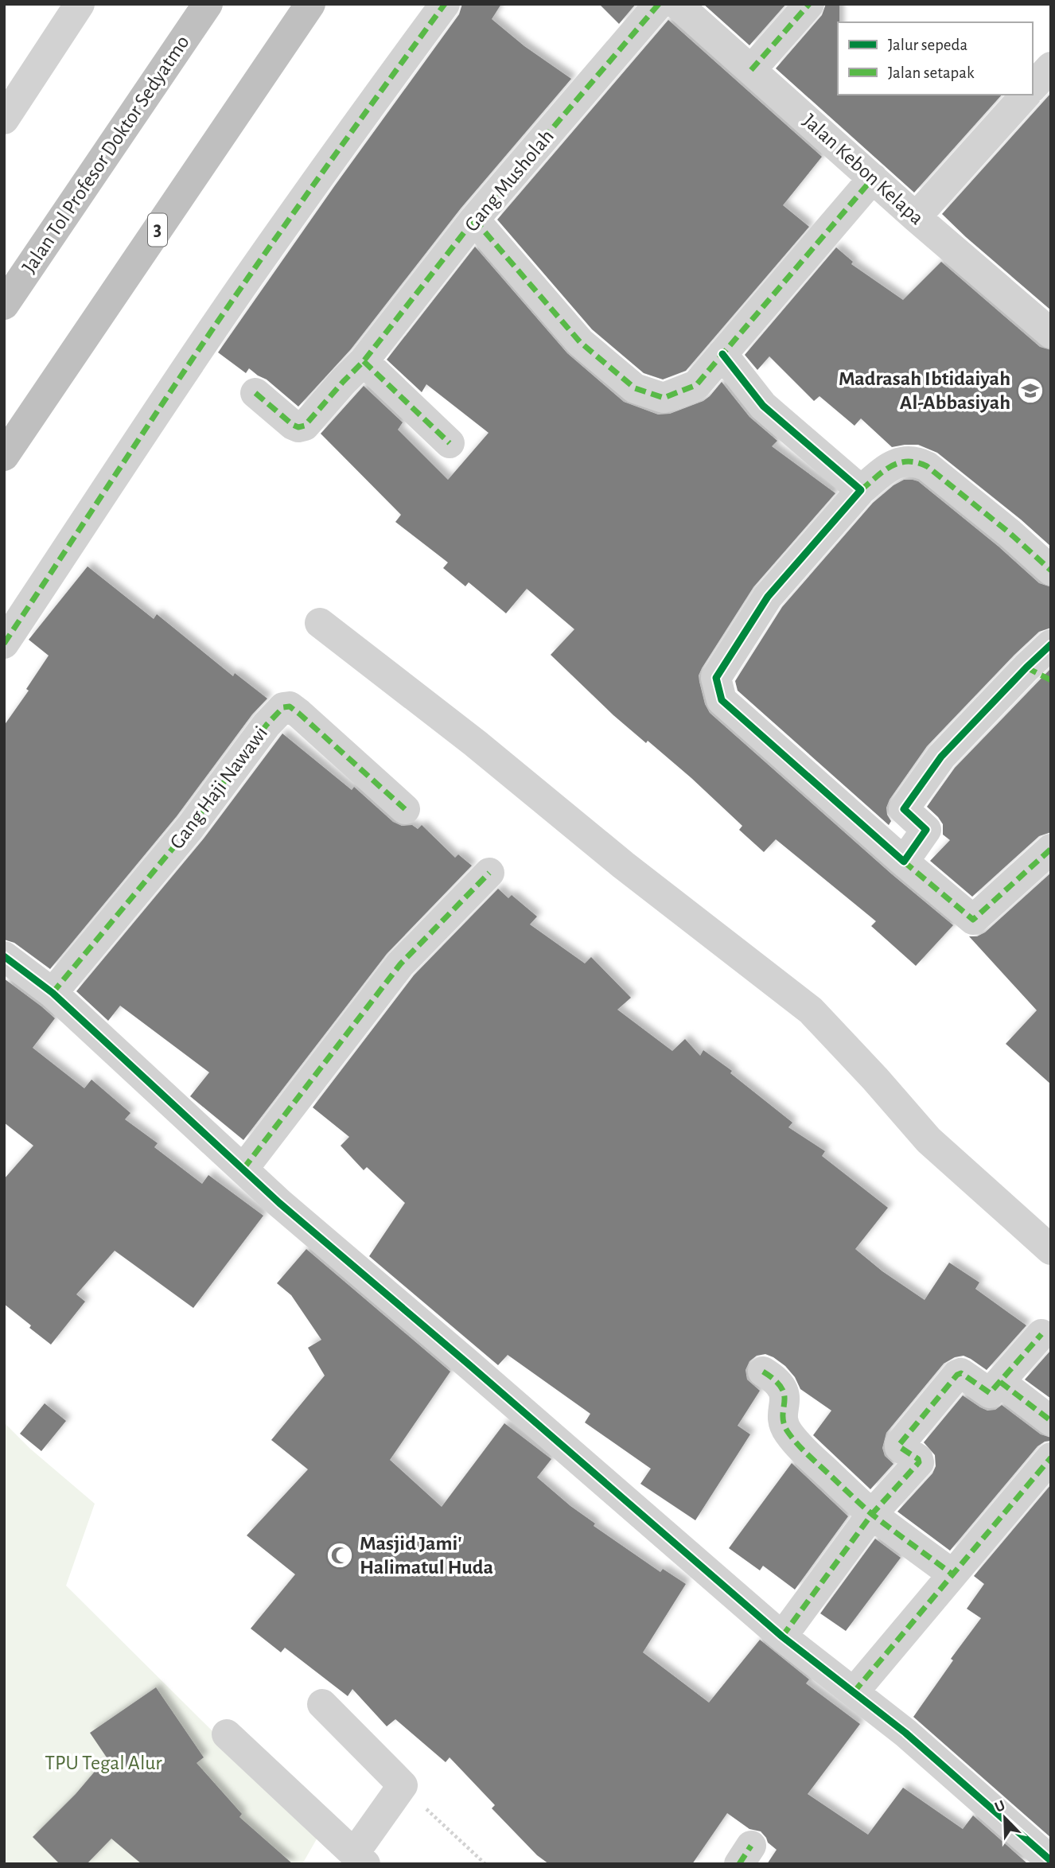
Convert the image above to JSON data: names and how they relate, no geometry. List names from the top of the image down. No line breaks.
{"streets":{"highway":["Jalan Tol Profesor Doktor Sedyatmo","3"],"street":["Jalan Kebon Kelapa","Gang Musholah","Gang Haji Nawawi"]},"parks":["TPU Tegal Alur"],"places":{"school or university":["Madrasah Ibtidaiyah Al-Abbasiyah"],"mosque":["Masjid Jami' Halimatul Huda"]},"legend":["Jalur sepeda","Jalan setapak"],"north":"top left"}
